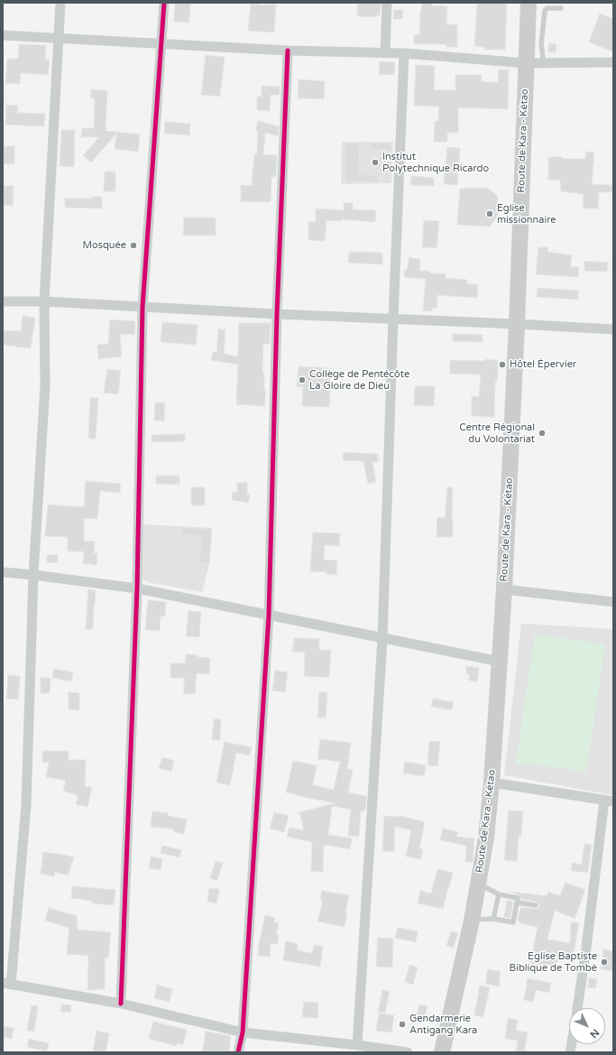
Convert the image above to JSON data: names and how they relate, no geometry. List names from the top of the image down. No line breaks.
{"streets":{"main road":["Route de Kara - Kétao"]},"places":["Institut Polytechnique Ricardo","Eglise missionnaire","Mosquée","Hôtel Épervier","Collège de Pentécôte La Gloire de Dieu","Centre Régional du Volontariat","Eglise Baptiste Biblique de Tombè","Gendarmerie Antigang Kara"],"north":"bottom right"}
